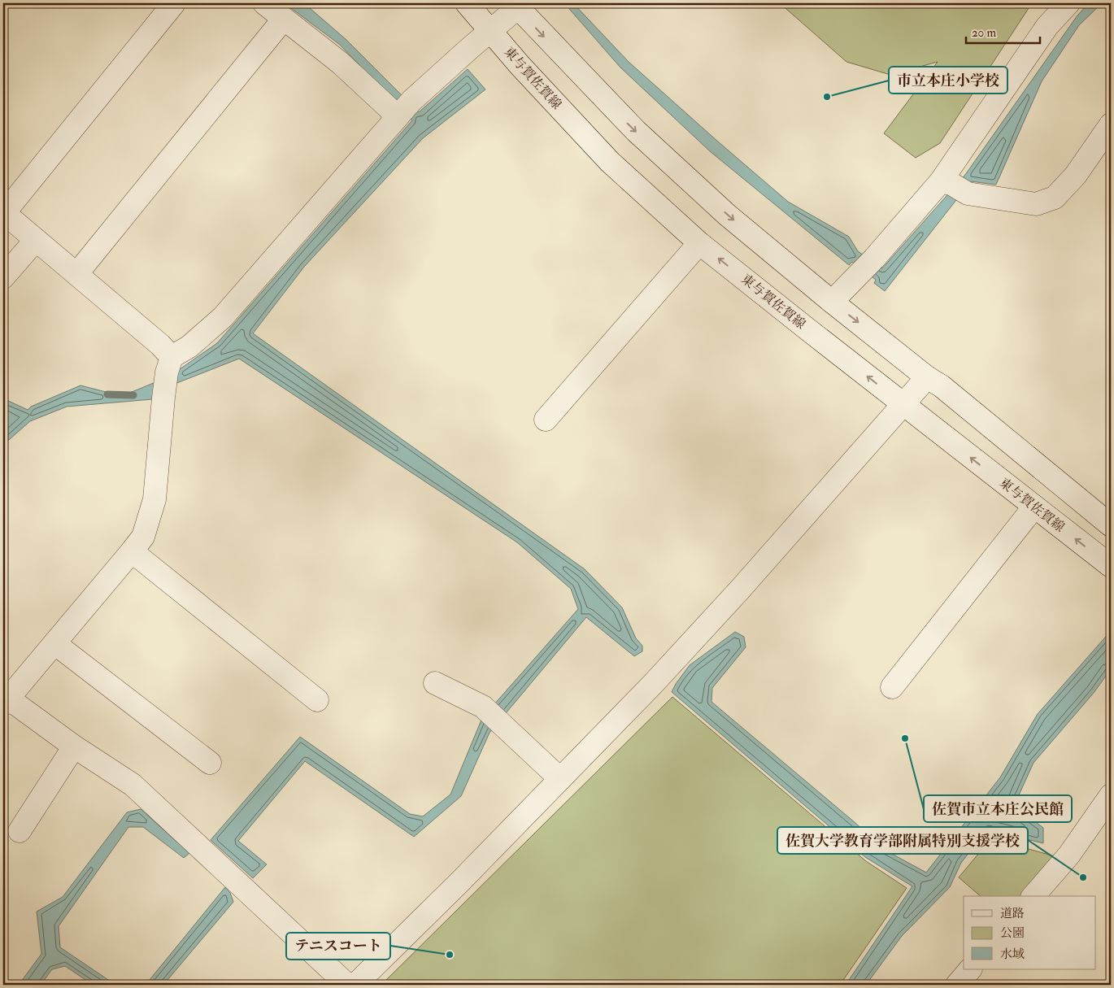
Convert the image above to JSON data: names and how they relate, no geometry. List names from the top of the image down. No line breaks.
{"streets":{"street":["東与賀佐賀線"]},"places":["市立本庄小学校","佐賀市立本庄公民館","佐賀大学教育学部附属特別支援学校","テニスコート"],"legend":["道路","公園","水域"],"scale_bar":"20 m"}
